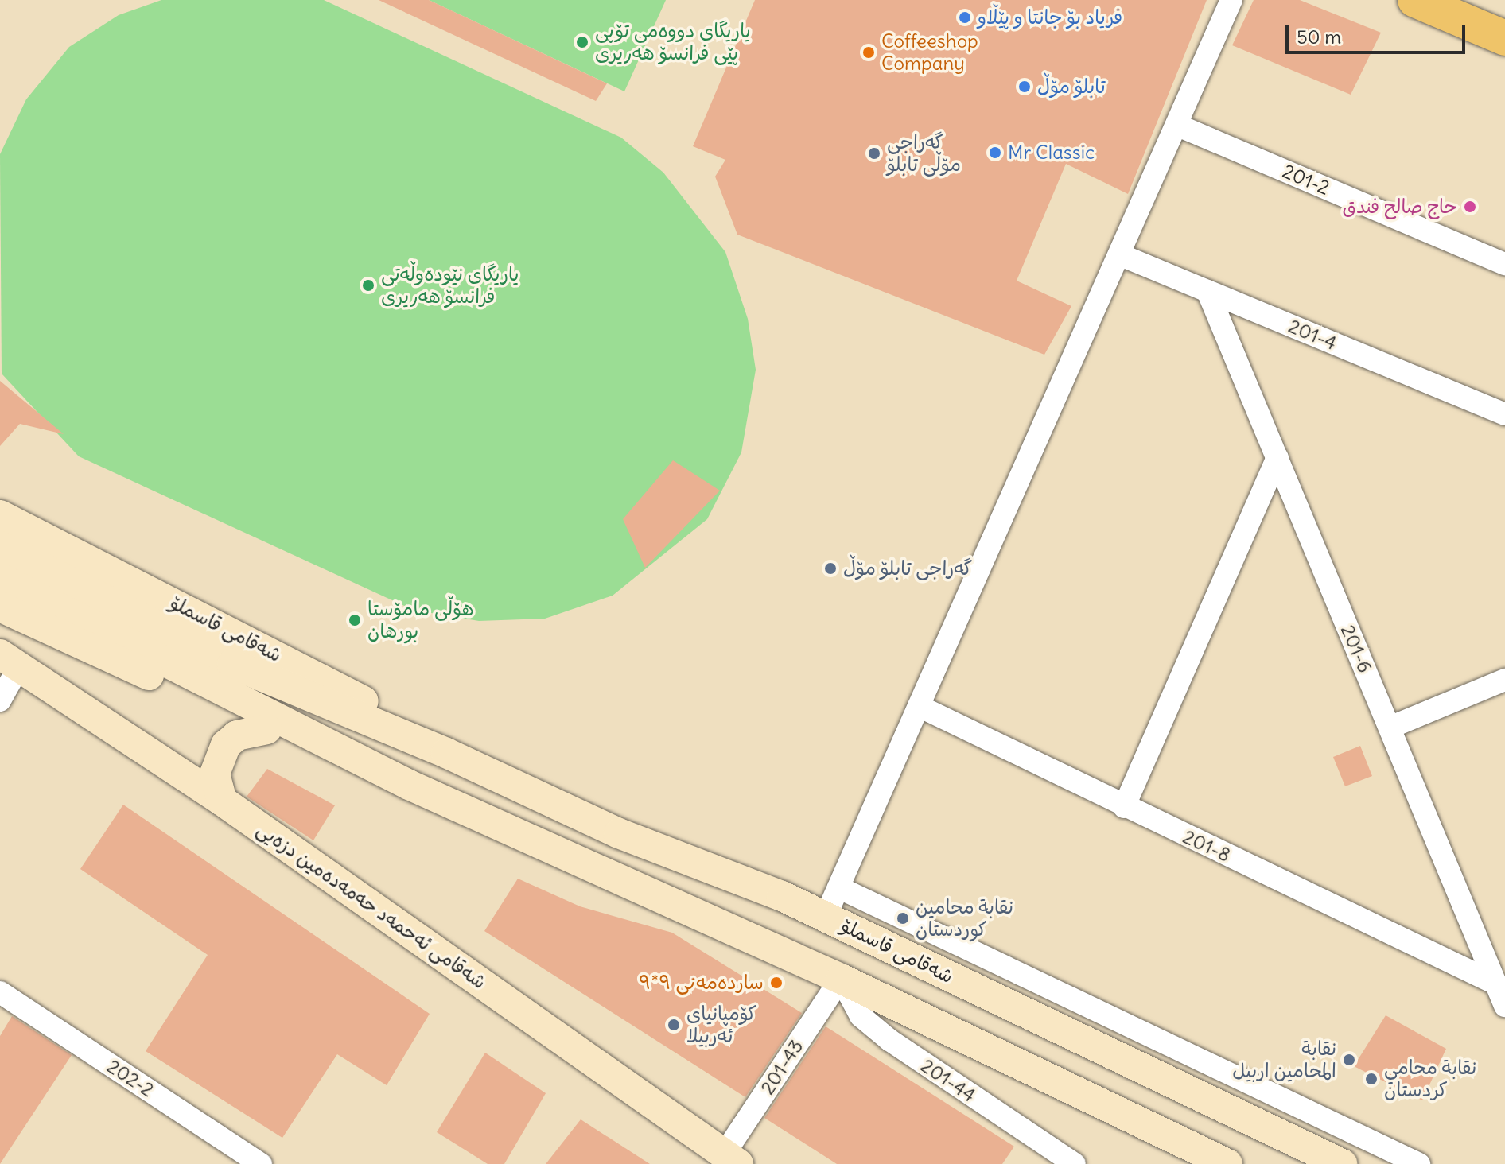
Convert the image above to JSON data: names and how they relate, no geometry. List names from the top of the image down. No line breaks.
{"streets":{"main road":["شەقامی قاسملۆ","شەقامی ئەحمەد حەمەدەمین دزەیی"],"street":["201-2","201-4","201-6","201-8","201-43","202-2","201-44"]},"crossings":[["201-4","201-6"],["201-6","201-8"],["شەقامی ئەحمەد حەمەدەمین دزەیی","201-43"],["201-43","201-44"]],"places":["فریاد بۆ جانتا و پێڵاو","یاریگای دووەمی تۆپی پێی فرانسۆ هەریری","Coffeeshop Company","تابلۆ مۆڵ","Mr Classic","گەراجی مۆڵی تابلۆ","حاج صالح فندق","یاریگای نێودەوڵەتی فرانسۆ هەریری","گەراجی تابلۆ مۆڵ","هۆڵی مامۆستا بورهان","نقابة محامين كوردستان","ساردەمەنی ٩*٩","کۆمپانیای ئەربیلا","نقابة المحامين اربيل","نقابة محامي كردستان"],"scale_bar":"50 m"}
